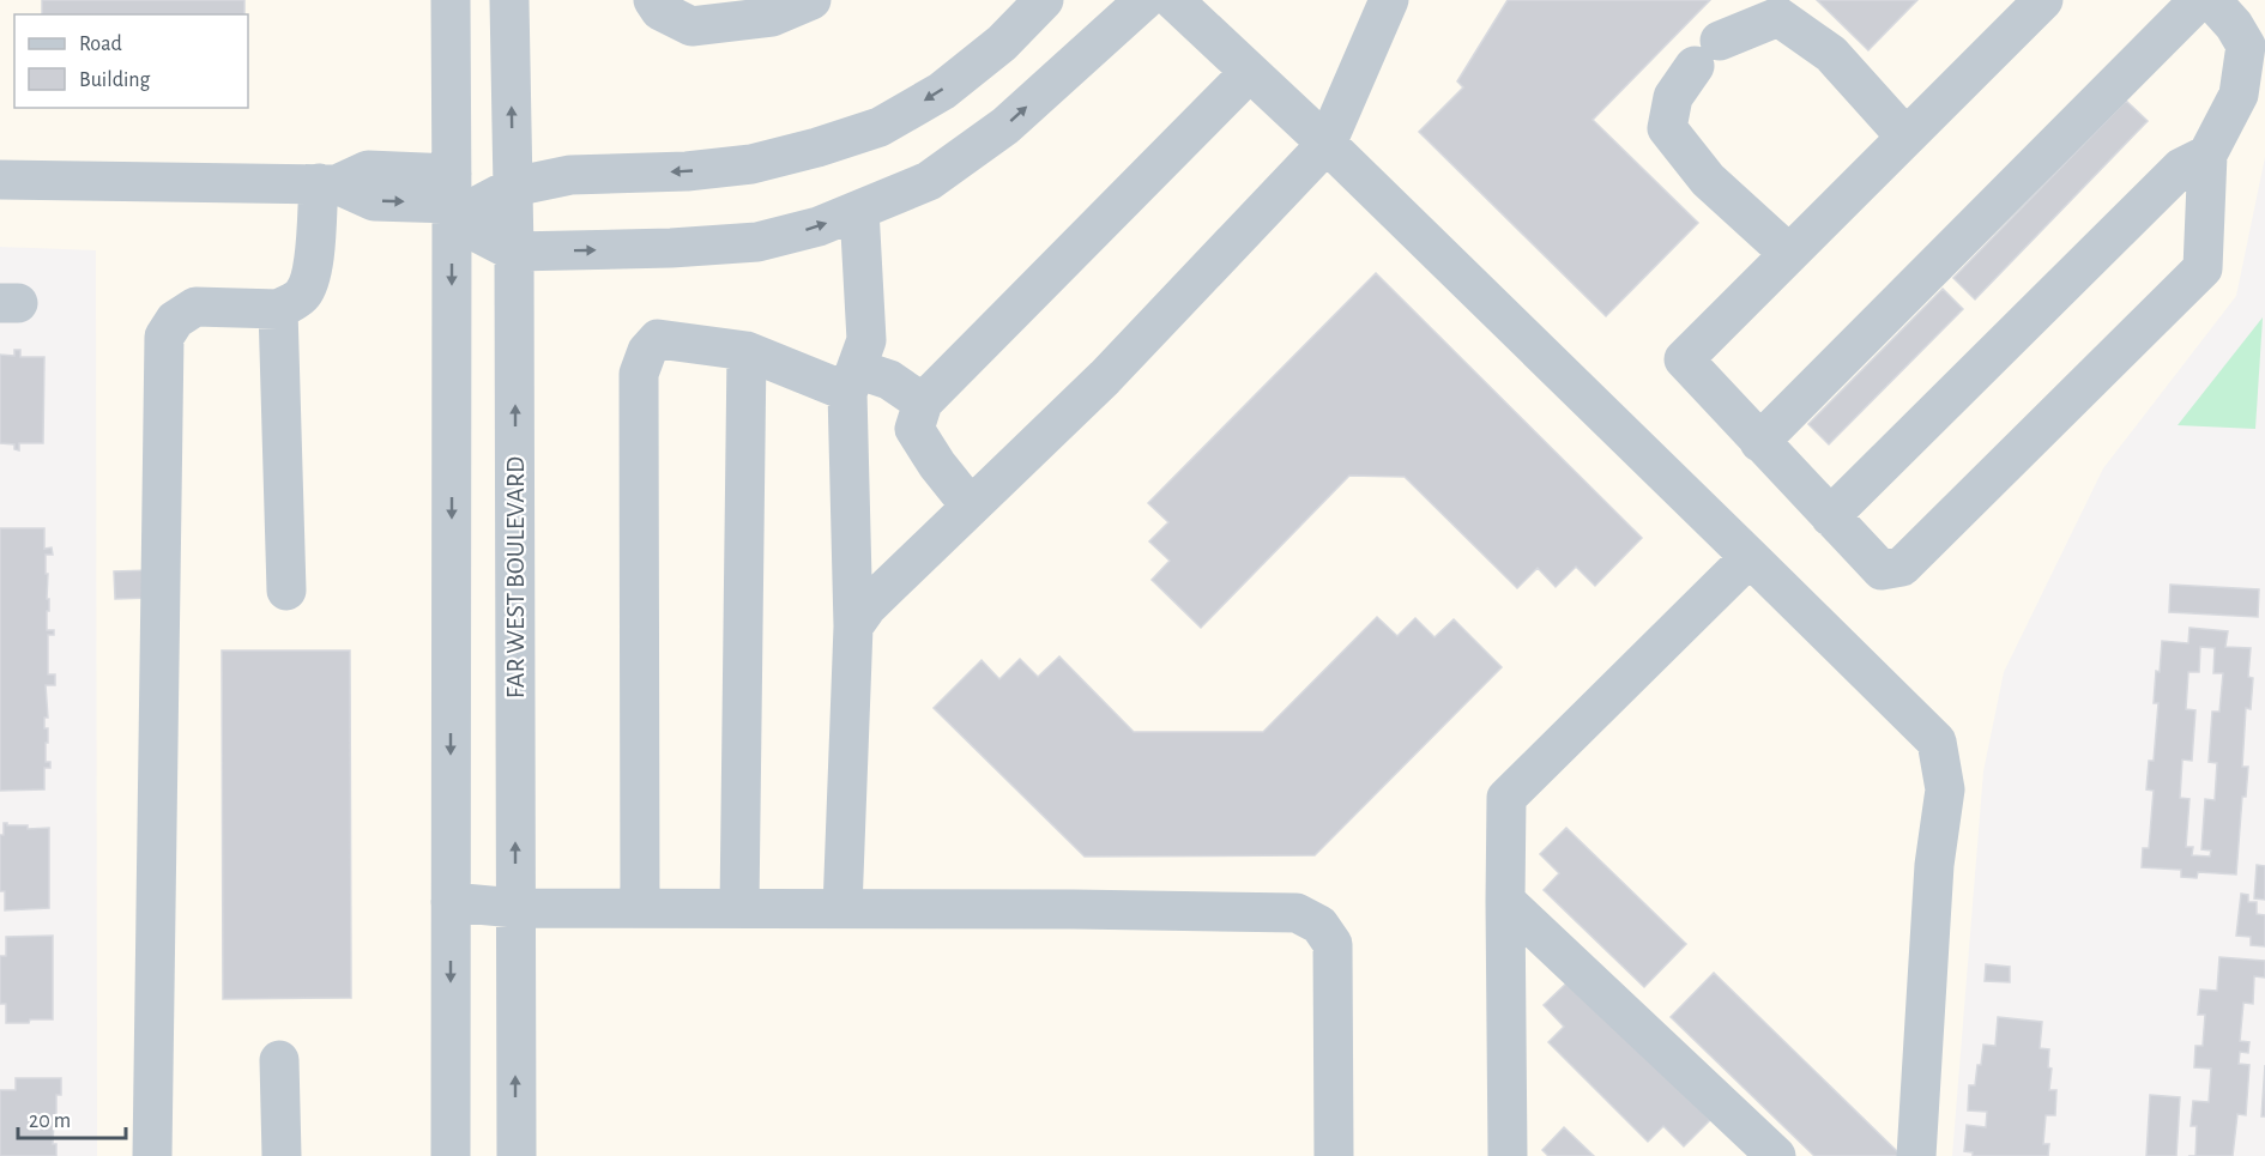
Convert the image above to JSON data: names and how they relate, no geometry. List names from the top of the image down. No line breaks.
{"streets":{"street":["FAR WEST BOULEVARD"]},"legend":["Road","Building"],"scale_bar":"20 m"}
